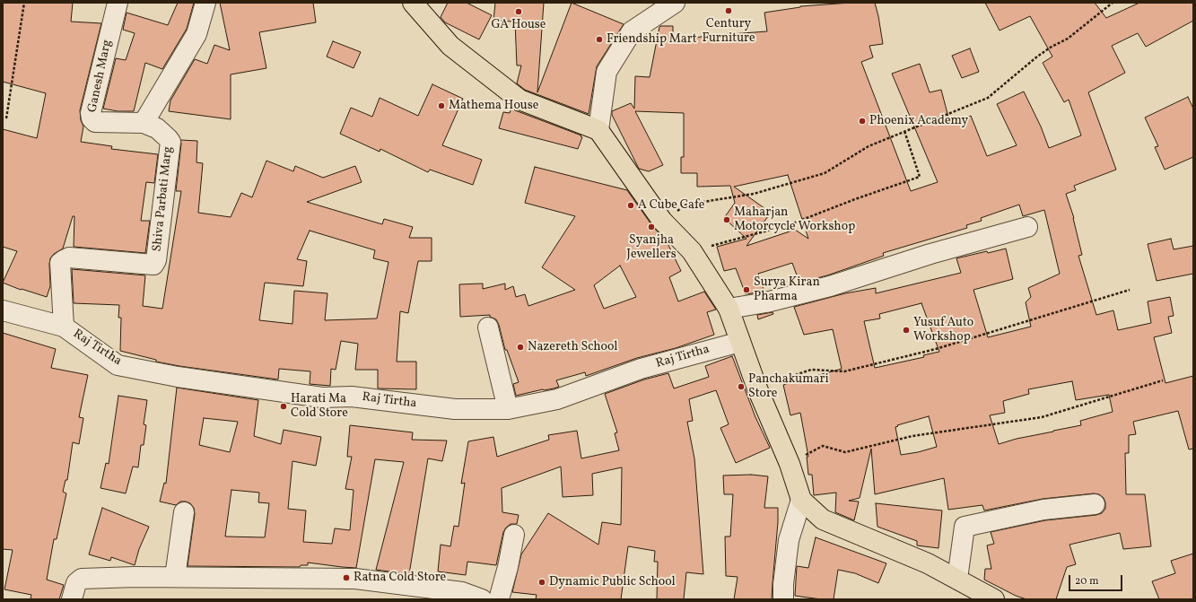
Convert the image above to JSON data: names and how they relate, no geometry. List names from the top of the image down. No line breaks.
{"streets":{"street":["Ganesh Marg","Shiva Parbati Marg","Raj Tirtha"]},"crossings":[["Ganesh Marg","Shiva Parbati Marg"],["Shiva Parbati Marg","Raj Tirtha"]],"places":["Century Furniture","GA House","Friendship Mart","Mathema House","Phoenix Academy","A Cube Cafe","Maharjan Motorcycle Workshop","Syanjha Jewellers","Surya Kiran Pharma","Yusuf Auto Workshop","Nazereth School","Panchakumari Store","Harati Ma Cold Store","Ratna Cold Store","Dynamic Public School"],"scale_bar":"20 m"}
